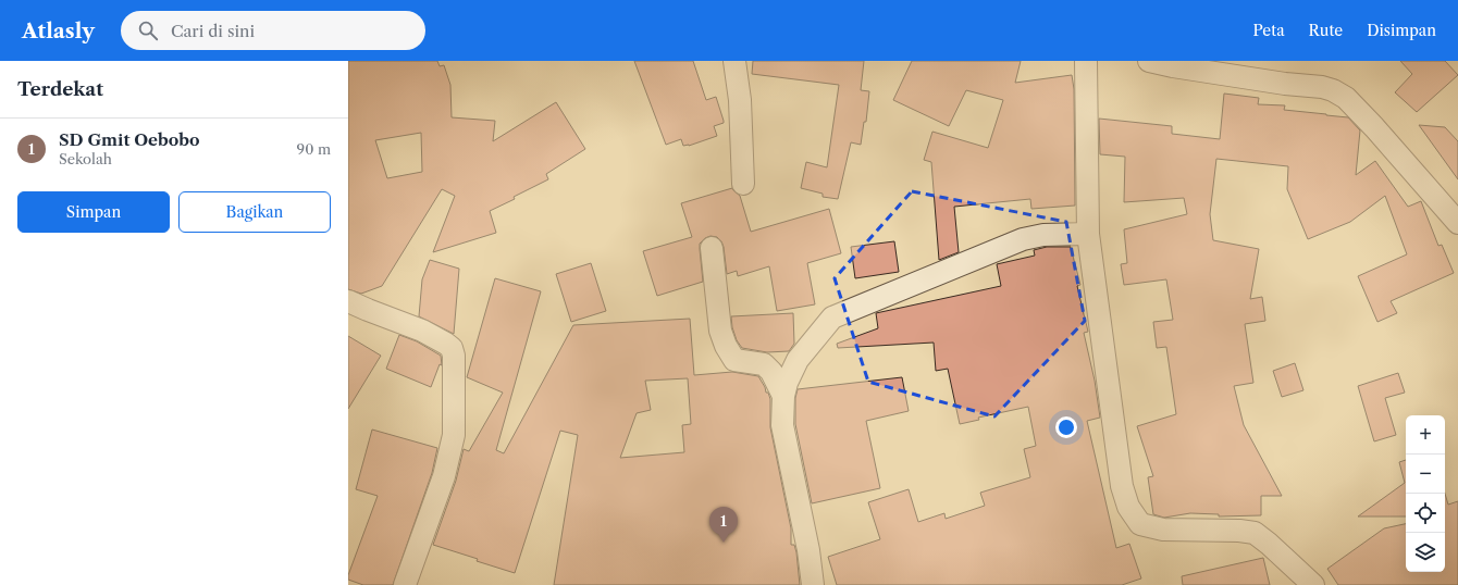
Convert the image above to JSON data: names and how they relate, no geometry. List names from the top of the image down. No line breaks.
{"page":{"header":"Atlasly","search":"Cari di sini","nav":["Peta","Rute","Disimpan"],"heading":"Terdekat","list":[{"mark":"1","name":"SD Gmit Oebobo","note":"Sekolah","value":"90 m"}],"buttons":["Simpan","Bagikan"],"map_buttons":["+","−"],"pins":"1"}}
